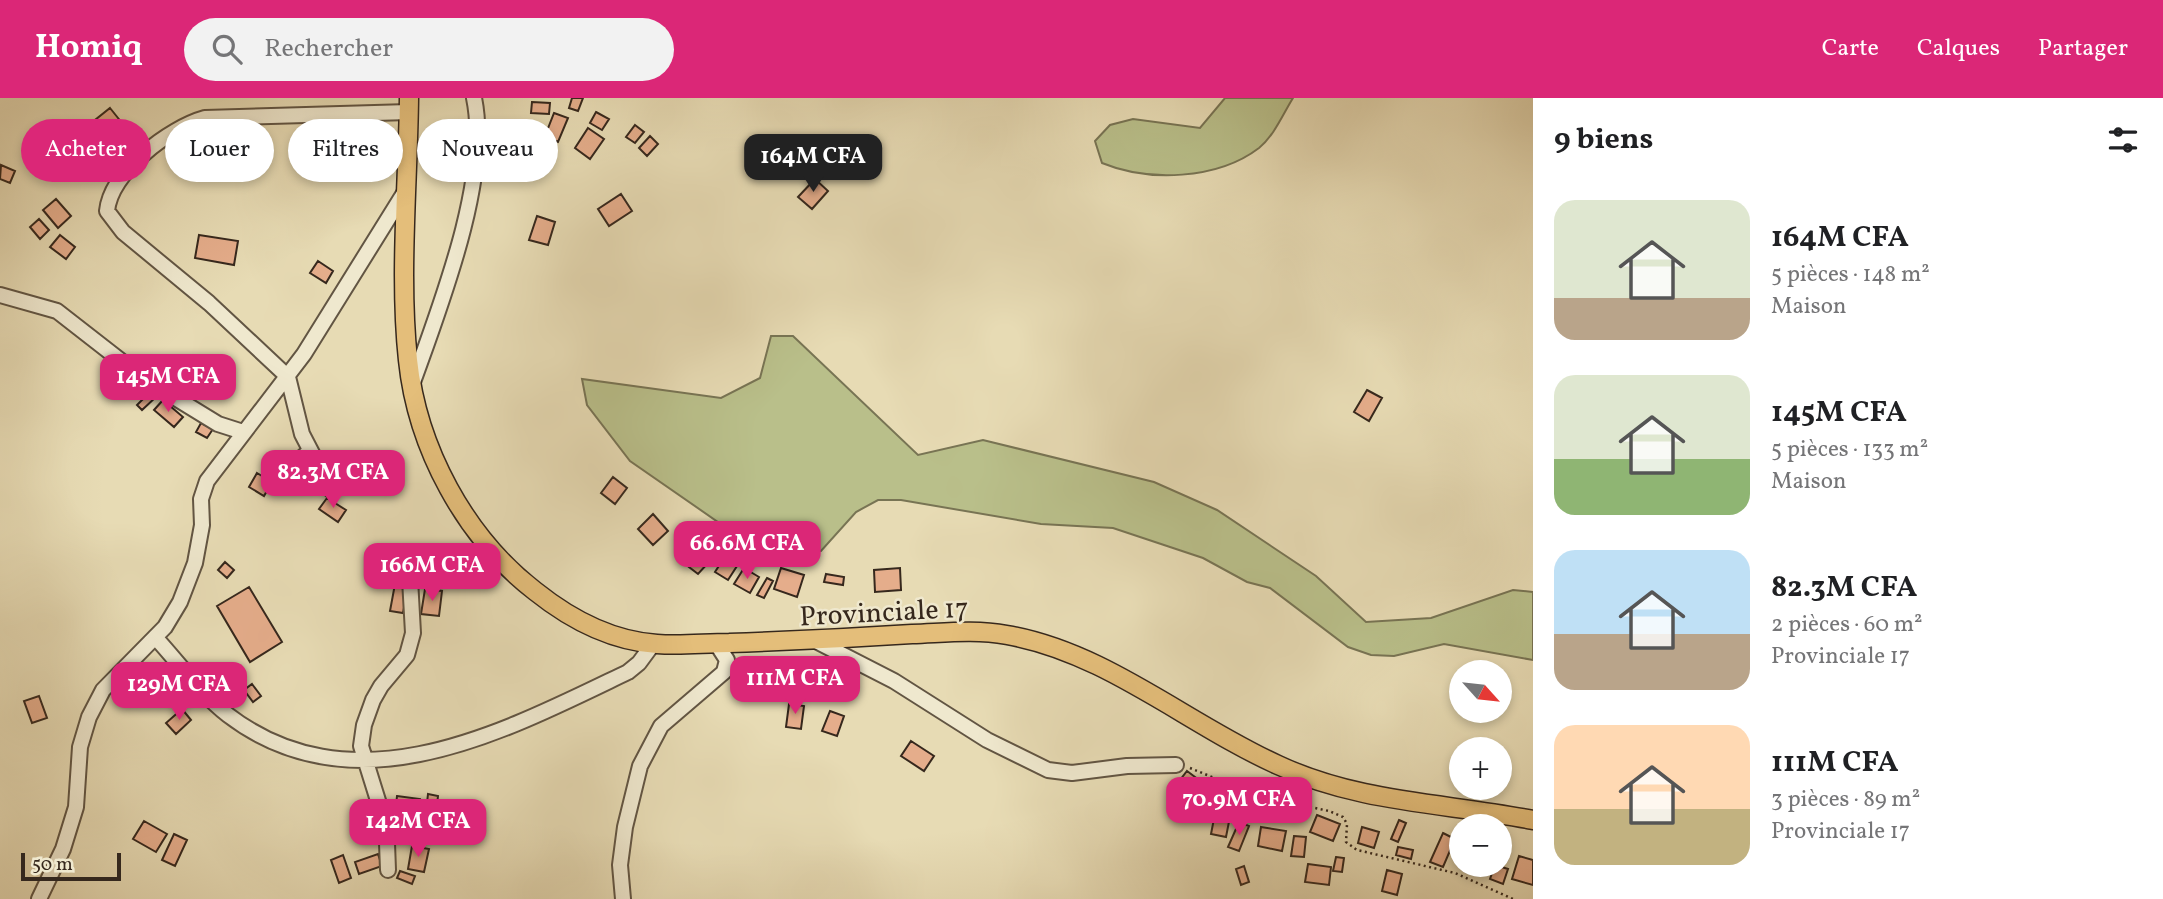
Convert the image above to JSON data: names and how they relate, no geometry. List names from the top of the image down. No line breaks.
{"streets":{"main road":["Provinciale 17"]},"scale_bar":"50 m","north":"bottom right","page":{"header":"Homiq","search":"Rechercher","nav":["Carte","Calques","Partager"],"heading":"9 biens","chip":["Acheter","Louer","Filtres","Nouveau"],"price":["164M CFA","145M CFA","82.3M CFA","66.6M CFA","166M CFA","111M CFA","129M CFA","70.9M CFA","142M CFA"],"list":[{"name":"164M CFA","note":"5 pièces · 148 m² · Maison"},{"name":"145M CFA","note":"5 pièces · 133 m² · Maison"},{"name":"82.3M CFA","note":"2 pièces · 60 m² · Provinciale 17"},{"name":"111M CFA","note":"3 pièces · 89 m² · Provinciale 17"}],"map_buttons":["+","−"],"scale":"50 m"}}
